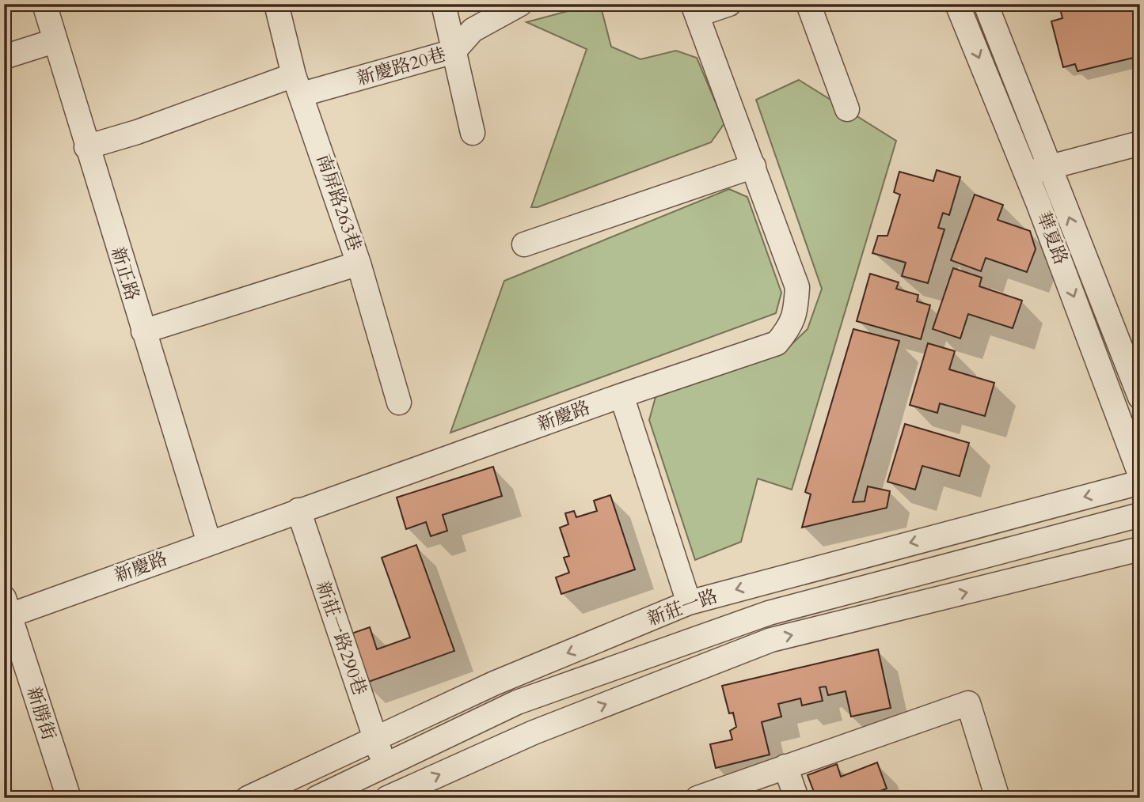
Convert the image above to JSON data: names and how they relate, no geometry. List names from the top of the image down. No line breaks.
{"streets":{"street":["新慶路20巷","南屏路263巷","華夏路","新正路","新慶路","新莊一路","新莊一路290巷","新勝街"]},"crossings":[["新慶路20巷","南屏路263巷"],["新慶路20巷","新正路"],["新正路","新慶路"],["新慶路","新莊一路290巷"],["新慶路","新勝街"],["新莊一路","新莊一路290巷"]]}
